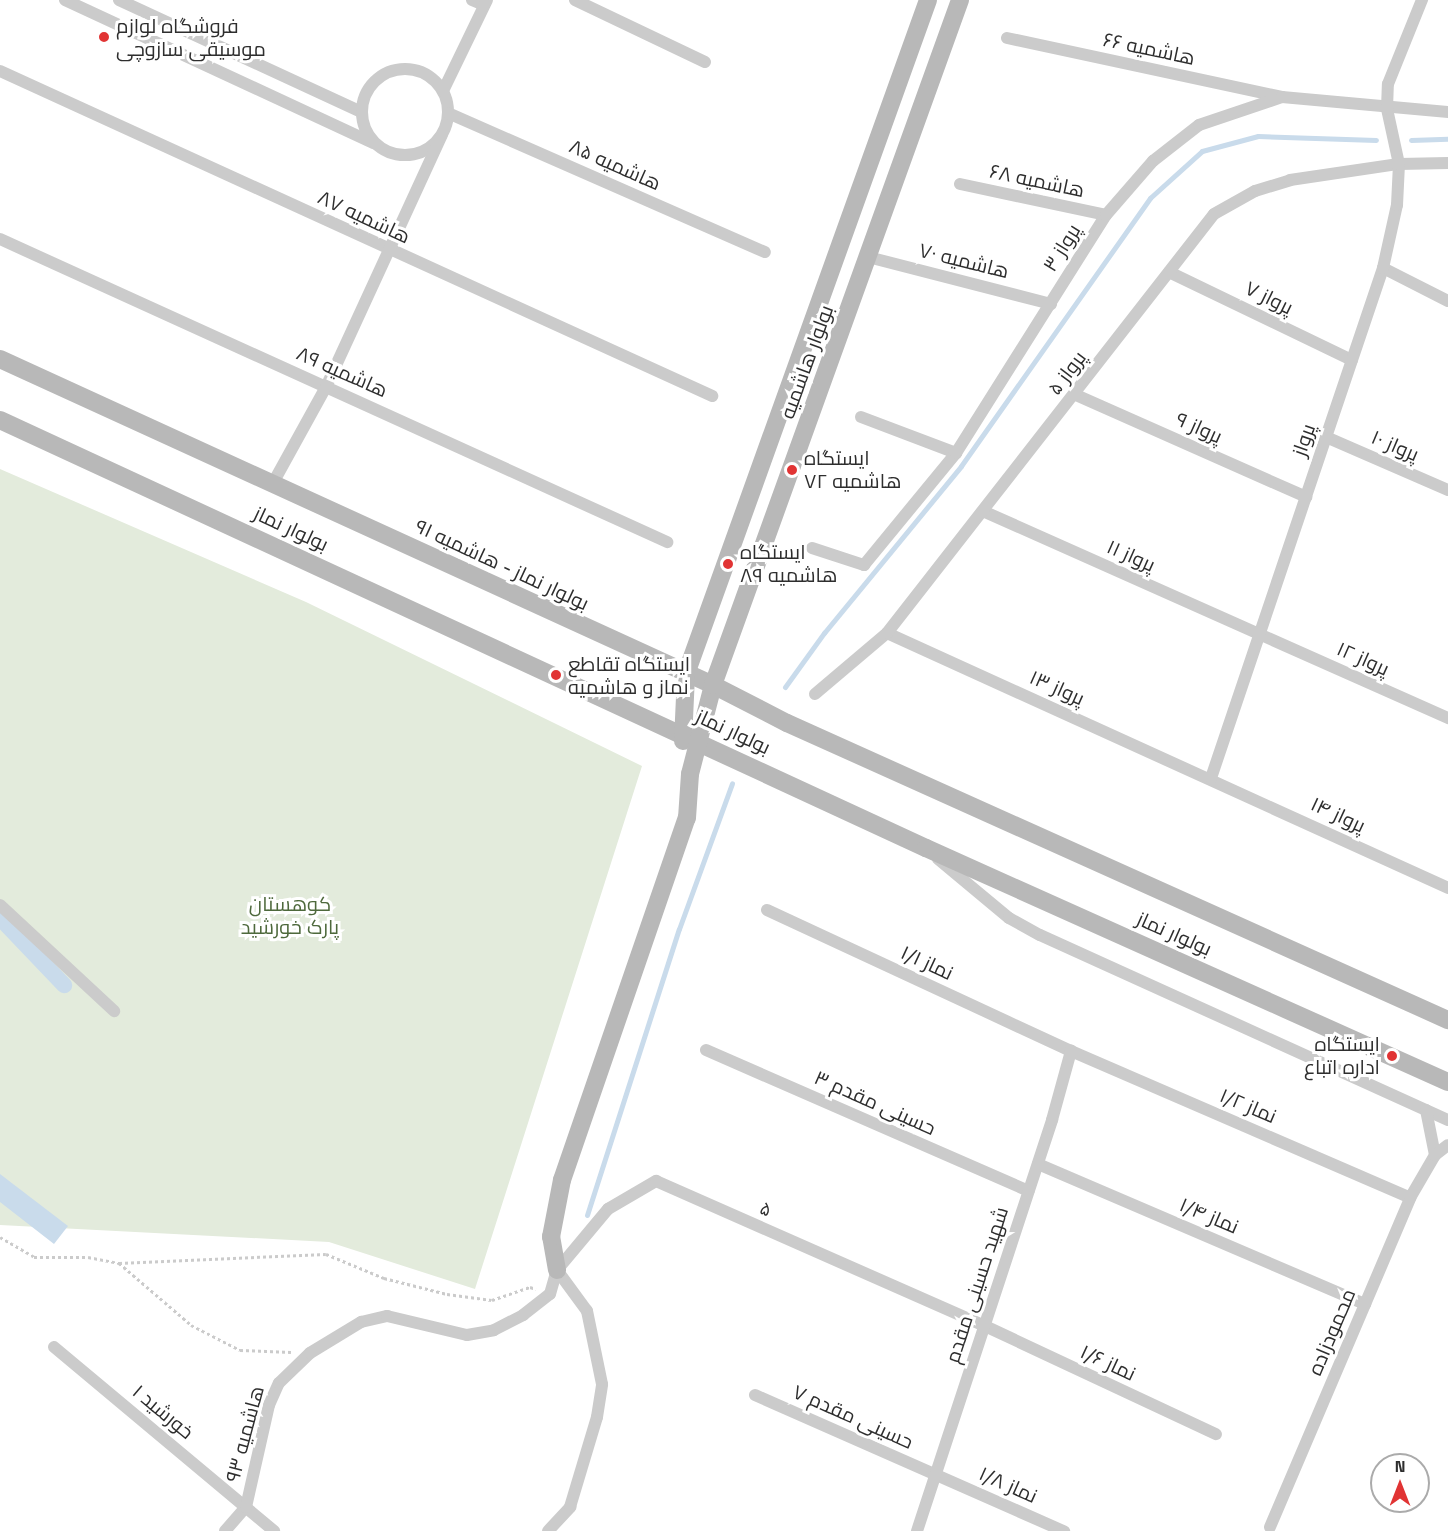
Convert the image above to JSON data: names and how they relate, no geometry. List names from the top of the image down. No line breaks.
{"streets":{"main road":["بولوار هاشمیه","بولوار نماز","بولوار نماز - هاشمیه ۹۱"],"street":["هاشمیه ۶۶","هاشمیه ۸۵","هاشمیه ۶۸","هاشمیه ۸۷","پرواز ۳","هاشمیه ۷۰","پرواز ۷","هاشمیه ۸۹","پرواز ۵","پرواز ۹","پرواز","پرواز ۱۰","پرواز ۱۱","پرواز ۱۲","پرواز ۱۳","پرواز ۱۴","نماز ۱/۱","حسینی مقدم ۳","نماز ۱/۲","۵","نماز ۱/۴","شهید حسینی مقدم","محمودزاده","نماز ۱/۶","خورشید ۱","حسینی مقدم ۷","هاشمیه ۹۳","نماز ۱/۸"]},"crossings":[["هاشمیه ۶۶","پرواز ۳"],["هاشمیه ۶۸","پرواز ۳"],["پرواز ۳","هاشمیه ۷۰"],["پرواز ۳","پرواز"],["هاشمیه ۷۰","بولوار هاشمیه"],["پرواز ۷","پرواز ۵"],["پرواز ۷","پرواز"],["بولوار هاشمیه","بولوار نماز"],["بولوار هاشمیه","بولوار نماز - هاشمیه ۹۱"],["پرواز ۵","پرواز ۹"],["پرواز ۵","پرواز"],["پرواز ۵","پرواز ۱۱"],["پرواز ۵","پرواز ۱۳"],["پرواز ۹","پرواز"],["پرواز","پرواز ۱۰"],["پرواز","پرواز ۱۱"],["پرواز","پرواز ۱۲"],["پرواز","پرواز ۱۳"],["پرواز","پرواز ۱۴"],["بولوار نماز","بولوار نماز - هاشمیه ۹۱"],["پرواز ۱۱","پرواز ۱۲"],["پرواز ۱۳","پرواز ۱۴"],["نماز ۱/۱","نماز ۱/۲"],["نماز ۱/۱","شهید حسینی مقدم"],["حسینی مقدم ۳","شهید حسینی مقدم"],["نماز ۱/۲","شهید حسینی مقدم"],["نماز ۱/۲","محمودزاده"],["۵","شهید حسینی مقدم"],["۵","نماز ۱/۶"],["نماز ۱/۴","شهید حسینی مقدم"],["نماز ۱/۴","محمودزاده"],["شهید حسینی مقدم","نماز ۱/۶"],["شهید حسینی مقدم","حسینی مقدم ۷"],["شهید حسینی مقدم","نماز ۱/۸"],["خورشید ۱","هاشمیه ۹۳"],["حسینی مقدم ۷","نماز ۱/۸"]],"parks":["کوهستان پارک خورشید"],"places":["فروشگاه لوازم موسیقی سازوچی","ایستگاه هاشمیه ۷۲","ایستگاه هاشمیه ۸۹","ایستگاه تقاطع نماز و هاشمیه","ایستگاه اداره اتباع"],"north":"top"}
